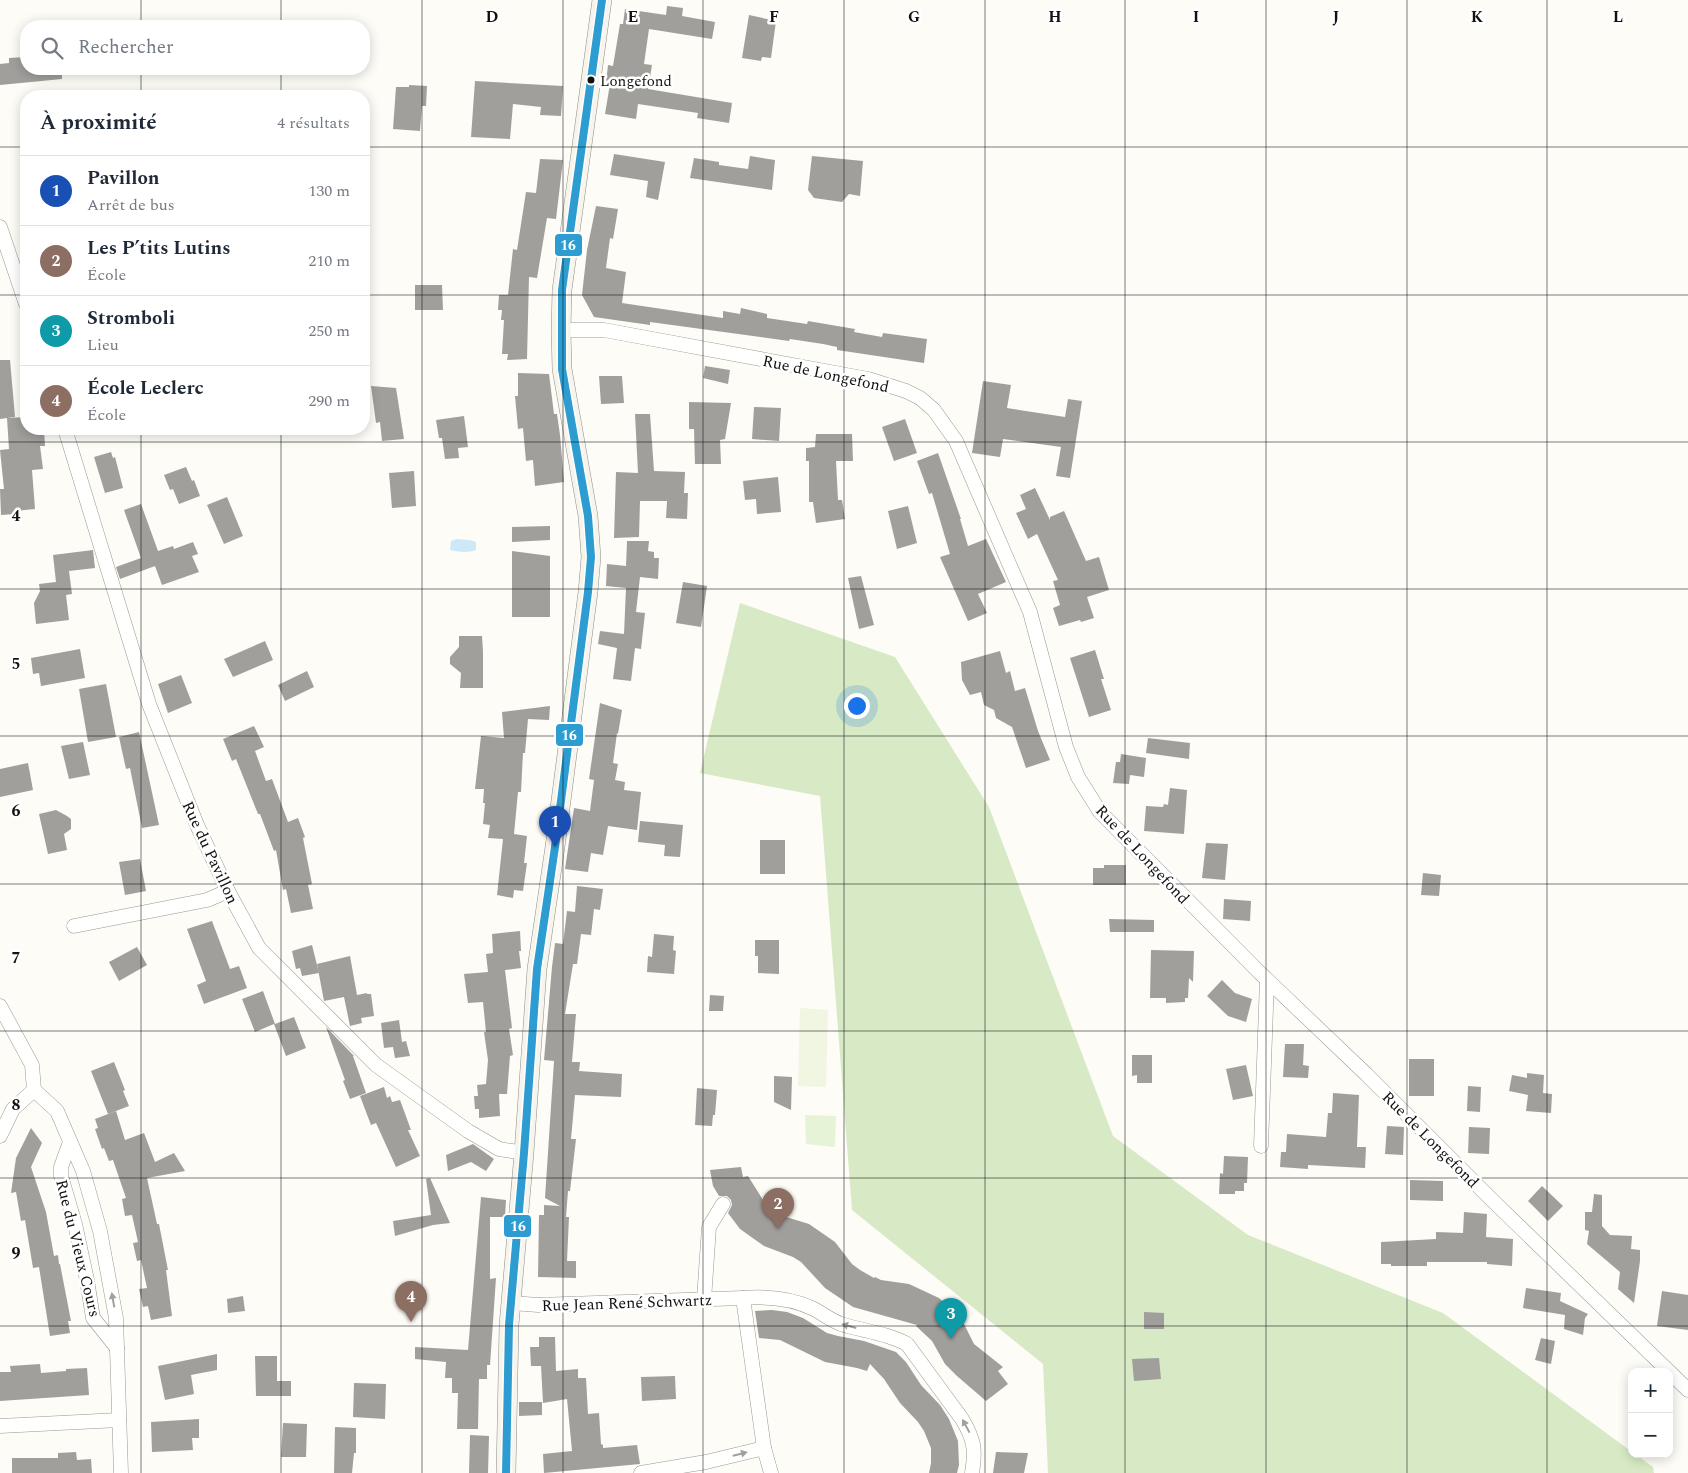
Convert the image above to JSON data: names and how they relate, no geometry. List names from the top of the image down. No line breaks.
{"streets":{"street":["Rue de Longefond","Rue du Pavillon","Rue du Vieux Cours","Rue Jean René Schwartz"]},"one_way":["Rue Jean René Schwartz"],"places":["Longefond"],"lines":["transit line 16"],"page":{"search":"Rechercher","heading":["À proximité","4 résultats"],"list":[{"mark":"1","name":"Pavillon","note":"Arrêt de bus","value":"130 m"},{"mark":"2","name":"Les P’tits Lutins","note":"École","value":"210 m"},{"mark":"3","name":"Stromboli","note":"Lieu","value":"250 m"},{"mark":"4","name":"École Leclerc","note":"École","value":"290 m"}],"pins":["1","2","4","3"],"map_buttons":["+","−"]},"grid":{"columns":["D","E","F","G","H","I","J","K","L"],"rows":["4","5","6","7","8","9"]}}
